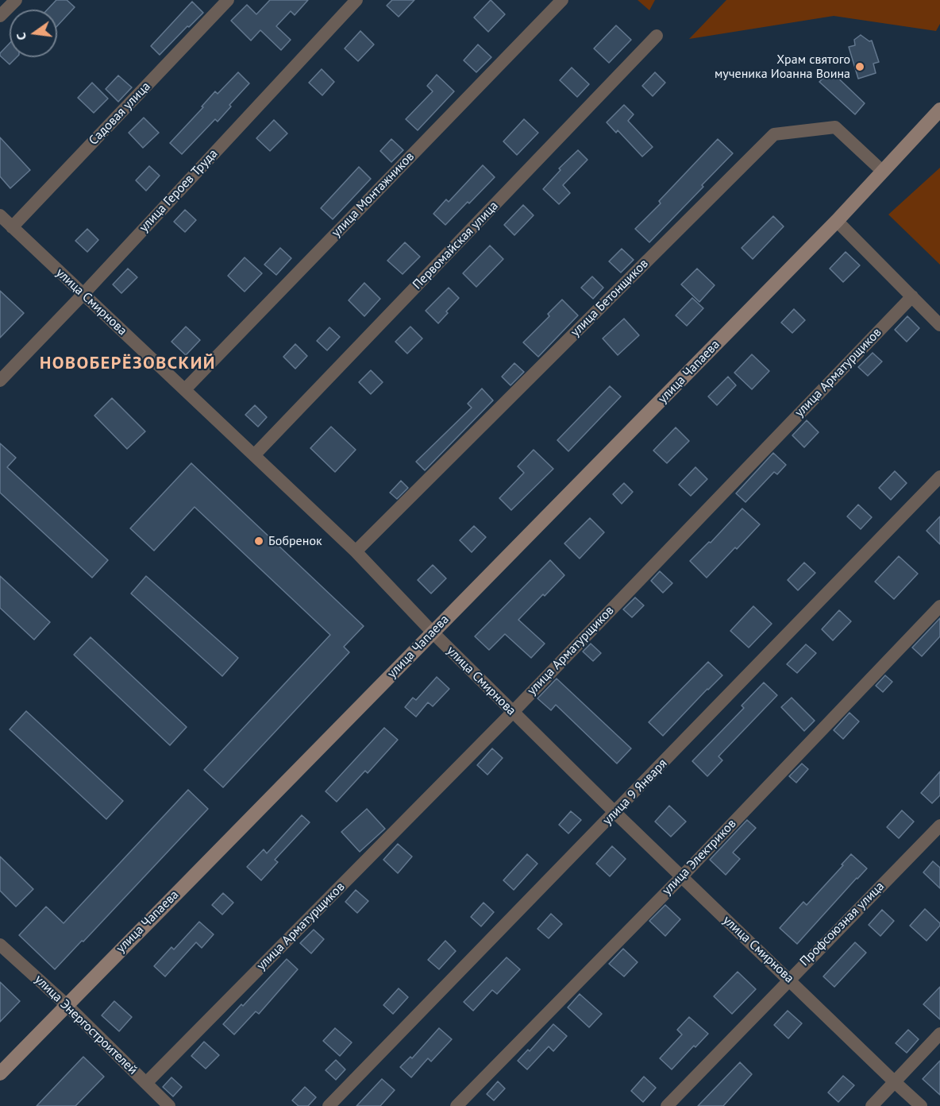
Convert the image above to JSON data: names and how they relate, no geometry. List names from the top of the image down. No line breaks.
{"streets":{"street":["Садовая улица","улица Героев Труда","улица Монтажников","Первомайская улица","улица Бетонщиков","улица Смирнова","улица Чапаева","улица Арматурщиков","улица 9 Января","улица Электриков","Профсоюзная улица","улица Энергостроителей"]},"crossings":[["Садовая улица","улица Смирнова"],["улица Героев Труда","улица Смирнова"],["улица Монтажников","улица Смирнова"],["Первомайская улица","улица Смирнова"],["улица Бетонщиков","улица Смирнова"],["улица Бетонщиков","улица Чапаева"],["улица Смирнова","улица Чапаева"],["улица Смирнова","улица Арматурщиков"],["улица Смирнова","улица 9 Января"],["улица Смирнова","улица Электриков"],["улица Смирнова","Профсоюзная улица"],["улица Чапаева","улица Энергостроителей"],["улица Арматурщиков","улица Энергостроителей"]],"districts":["НОВОБЕРЁЗОВСКИЙ"],"places":["Храм святого мученика Иоанна Воина","Бобренок"],"north":"left"}
